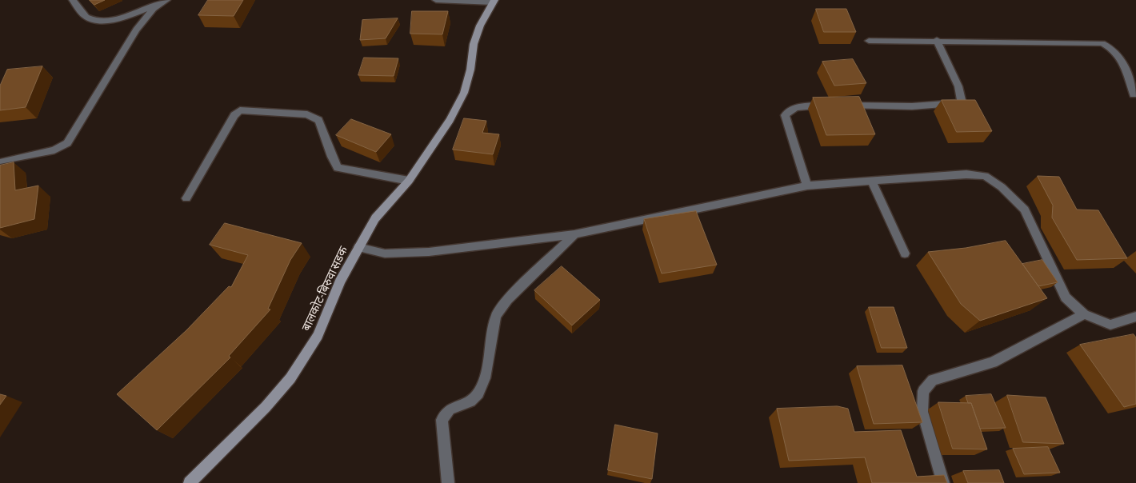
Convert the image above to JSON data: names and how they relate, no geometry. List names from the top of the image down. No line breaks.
{"streets":{"main road":["बालकोट-बिरुवा सडक"]}}
